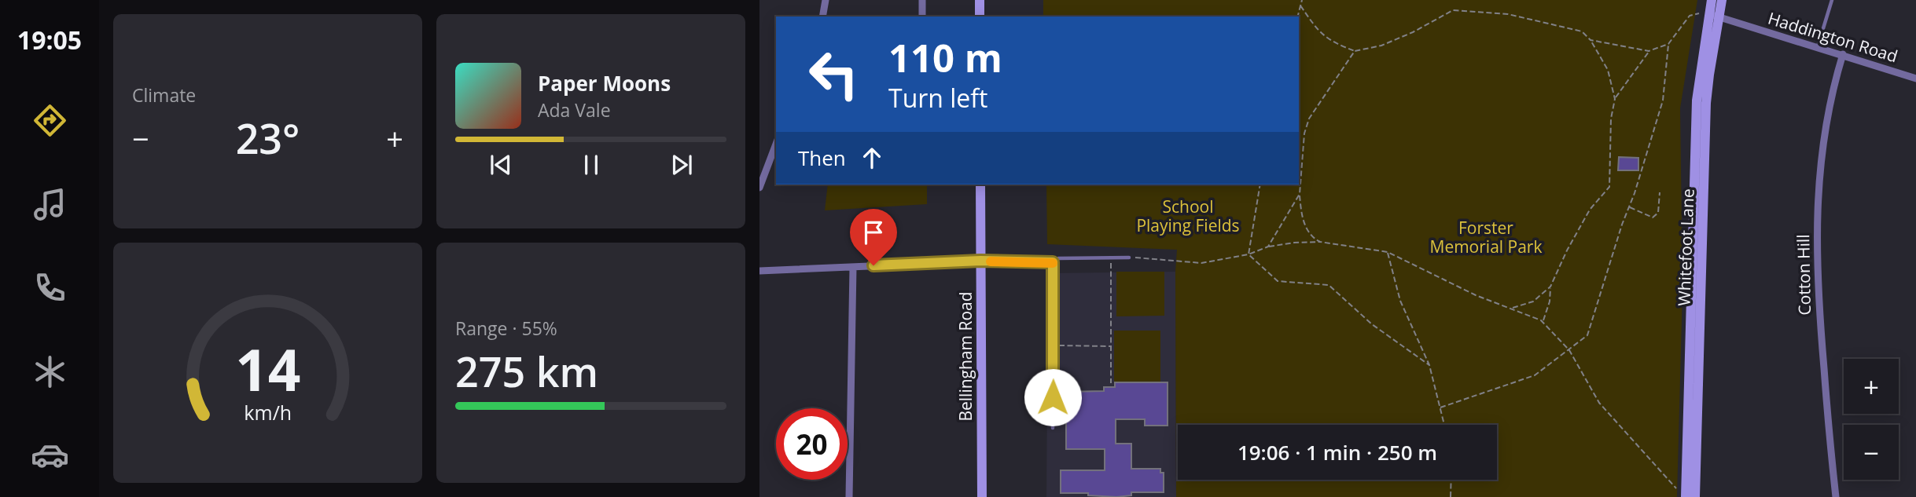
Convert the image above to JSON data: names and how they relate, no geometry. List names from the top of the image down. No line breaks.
{"streets":{"street":["Haddington Road","Whitefoot Lane","Cotton Hill","Bellingham Road"]},"crossings":[["Haddington Road","Whitefoot Lane"],["Haddington Road","Cotton Hill"]],"parks":["School Playing Fields","Forster Memorial Park"],"page":{"tabs":"19:05","tile":["Climate",["Range · 55%","275 km"]],"turn":["110 m","Turn left"],"song":["Paper Moons","Ada Vale"],"heat":["−","23°","+"],"then":"Then","map_buttons":["+","−"],"limit":"20","trip":"19:06 · 1 min · 250 m","gauge":["14","km/h"]}}
